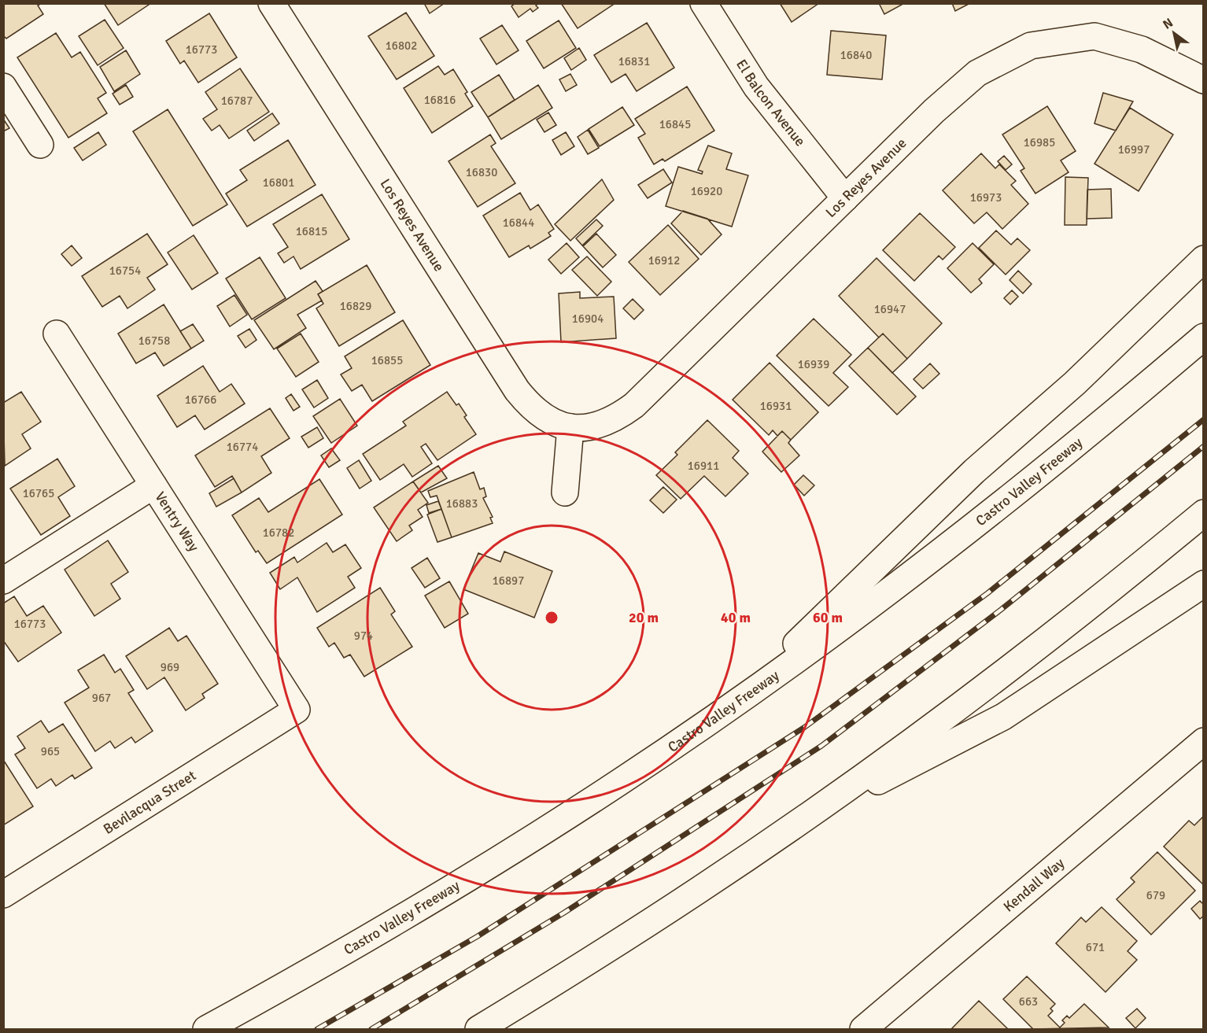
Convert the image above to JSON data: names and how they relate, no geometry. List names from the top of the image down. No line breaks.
{"streets":{"main road":["El Balcon Avenue","Los Reyes Avenue","Castro Valley Freeway","Ventry Way","Bevilacqua Street","Kendall Way"]},"crossings":[["El Balcon Avenue","Los Reyes Avenue"],["Ventry Way","Bevilacqua Street"]],"house_numbers":["16802","16773","16840","16831","16816","16787","16845","16985","16997","16830","16801","16920","16973","16844","16815","16912","16754","16829","16947","16904","16758","16855","16939","16766","16931","16774","16911","16765","16883","16782","16897","16773","974","969","967","965","679","671","663"],"north":"top left","rings":["20 m","40 m","60 m"]}
